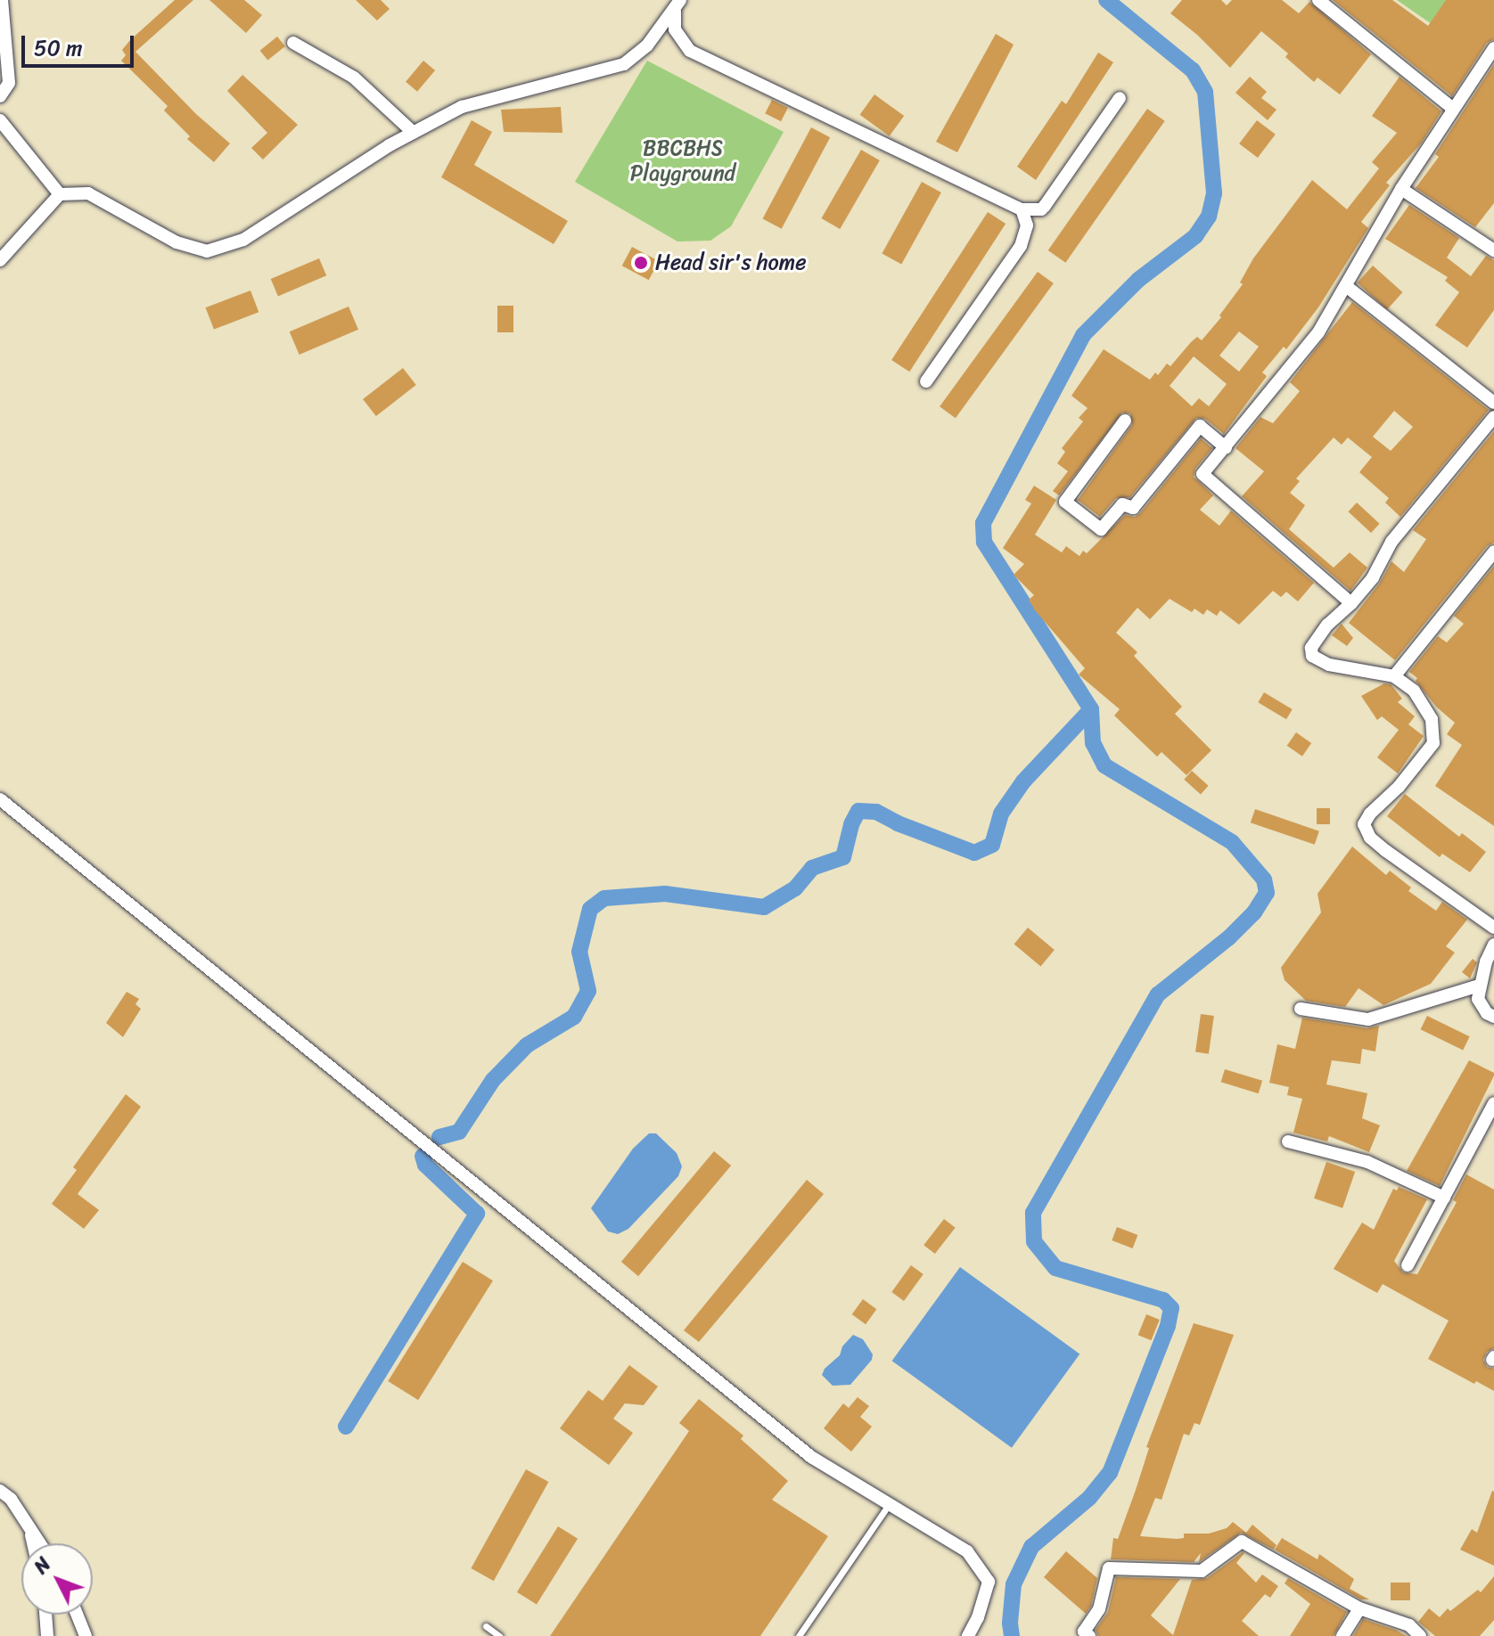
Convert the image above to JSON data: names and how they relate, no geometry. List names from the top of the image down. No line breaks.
{"parks":["BBCBHS Playground"],"places":["Head sir's home"],"scale_bar":"50 m","north":"top left"}
